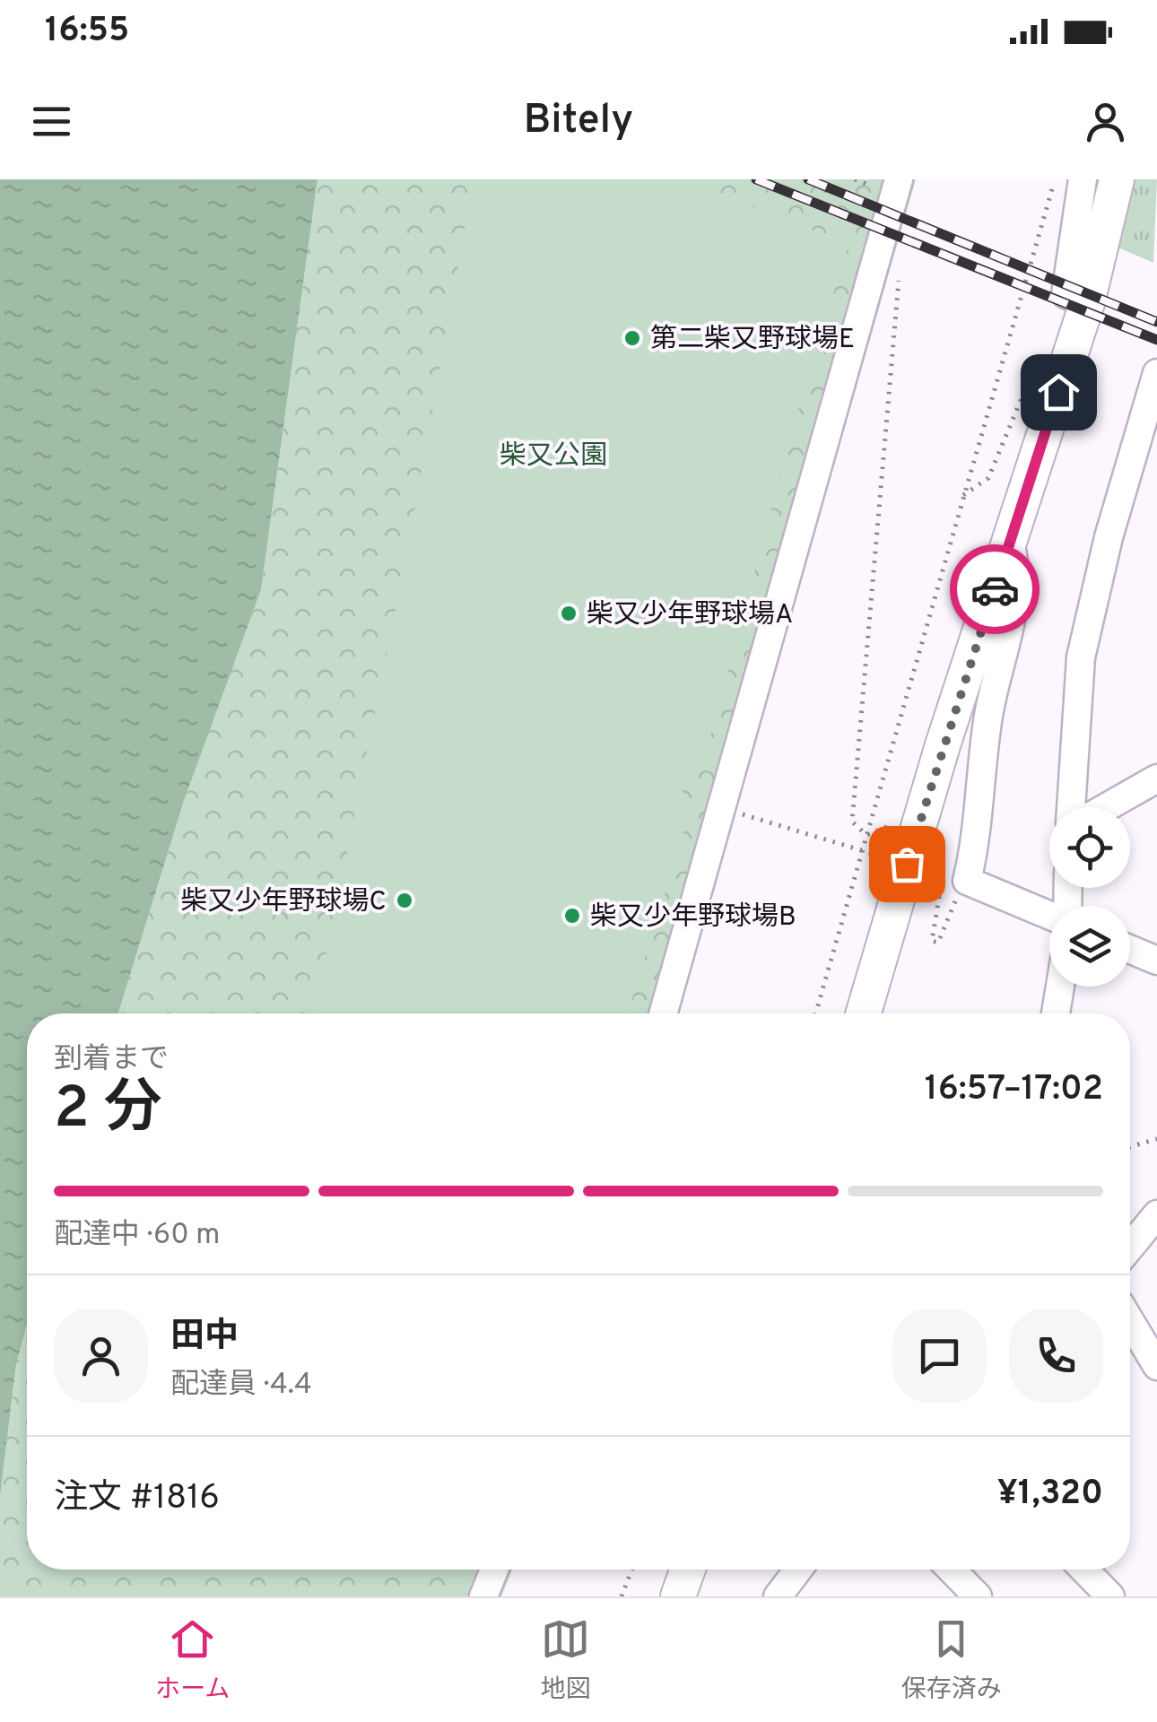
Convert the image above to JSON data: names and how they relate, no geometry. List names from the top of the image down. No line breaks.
{"parks":["柴又公園"],"places":["第二柴又野球場E","柴又少年野球場A","柴又少年野球場C","柴又少年野球場B"],"page":{"status":"16:55","header":"Bitely","heading":["2 分","到着まで","16:57–17:02"],"panel":["田中","配達員 · 4.4","注文 #1816","¥1,320"],"bar":"配達中 · 60 m","tabs":["ホーム","地図","保存済み"]}}
